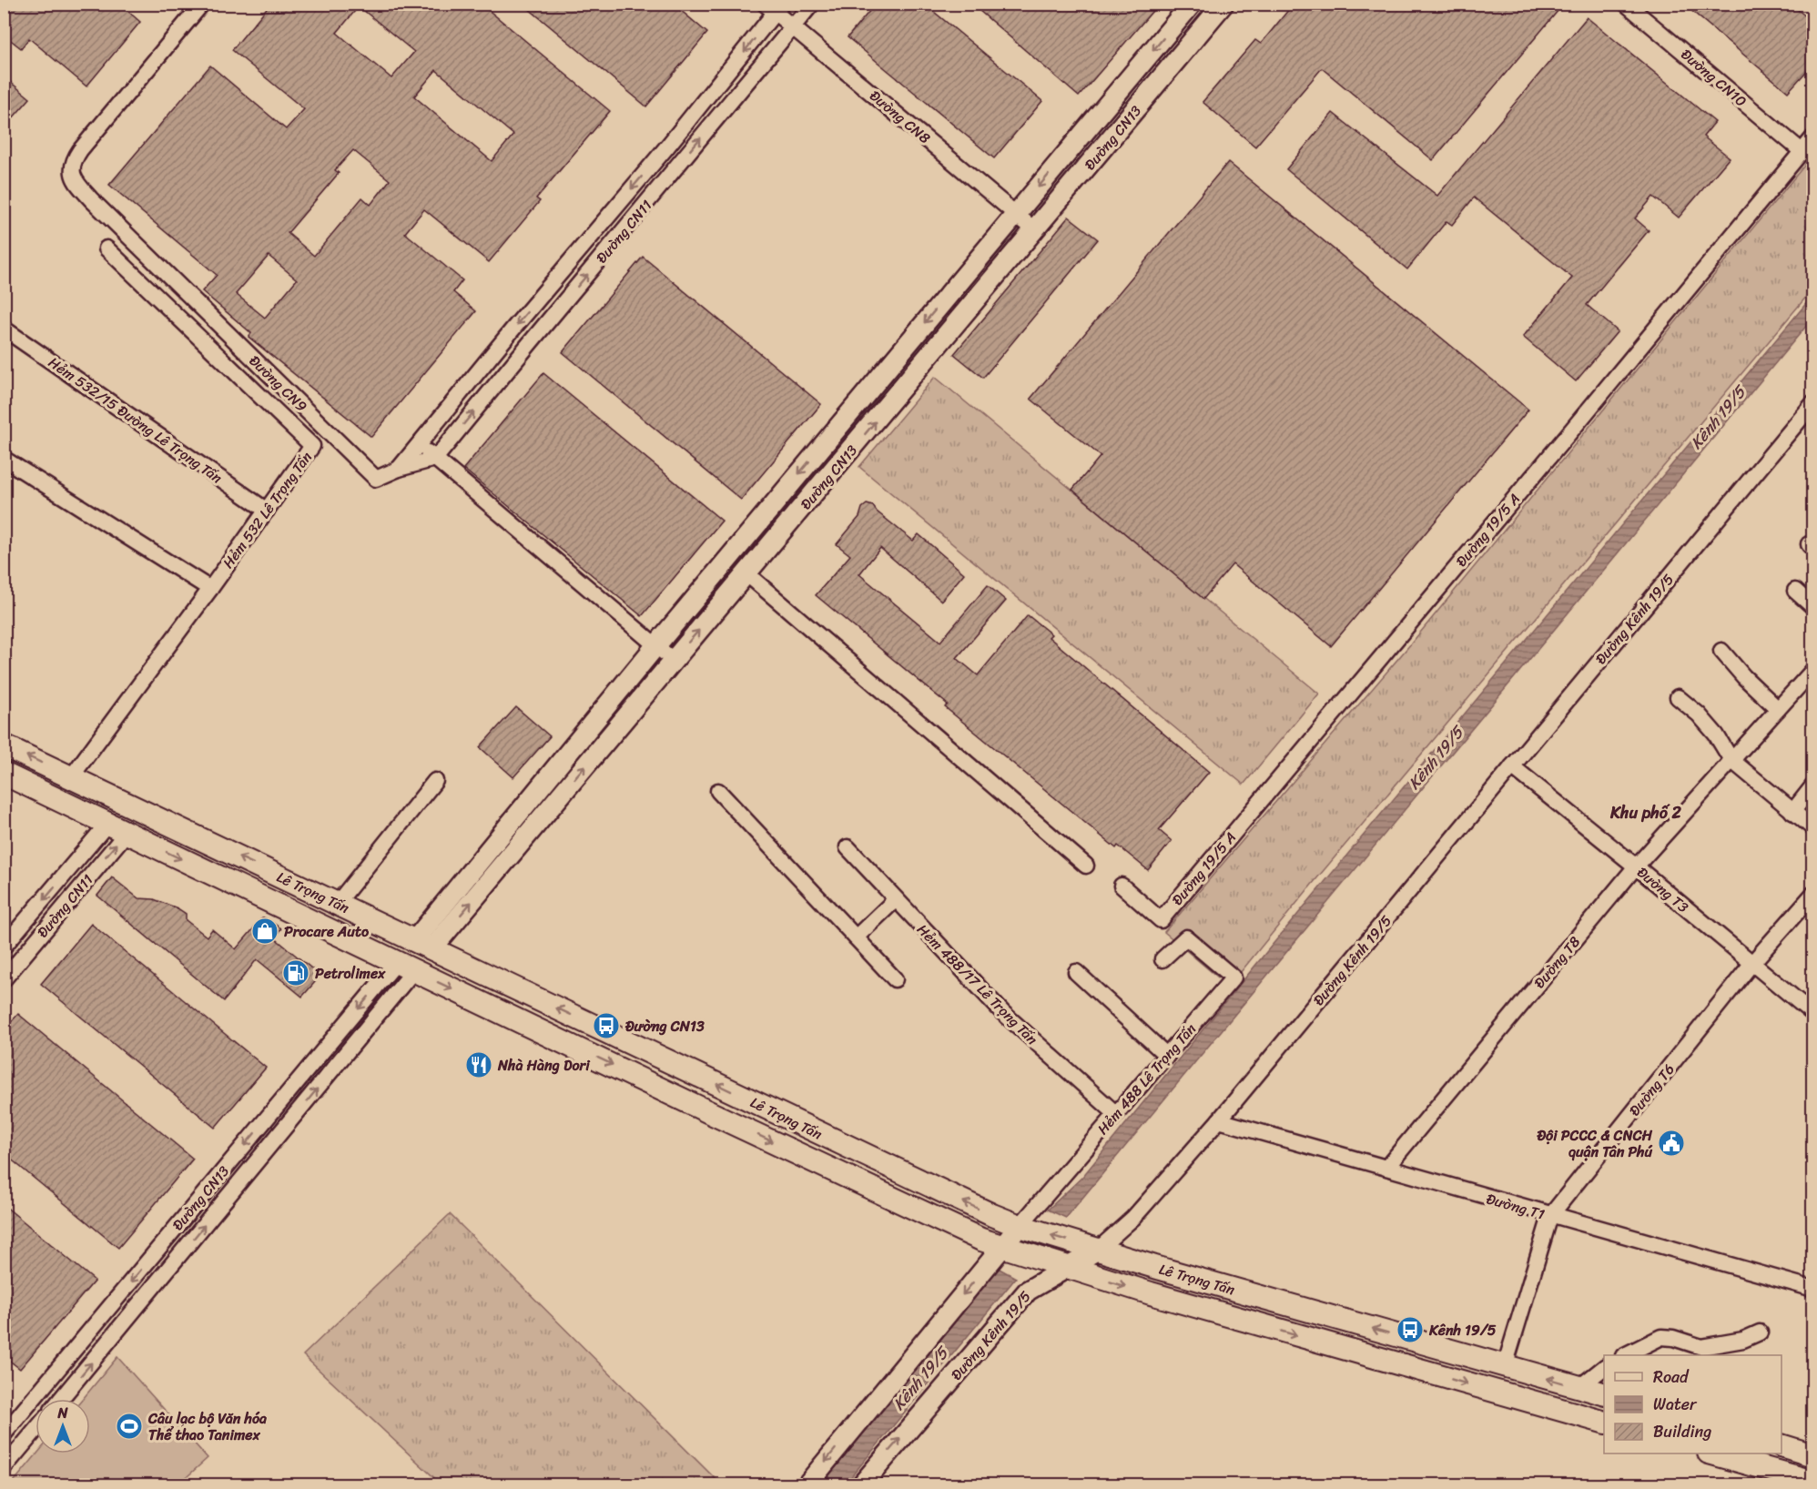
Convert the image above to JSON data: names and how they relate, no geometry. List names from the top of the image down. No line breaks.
{"streets":{"main road":["Lê Trọng Tấn"],"street":["Đường CN10","Đường CN8","Đường CN13","Đường CN11","Đường CN9","Hẻm 532/15 Đường Lê Trọng Tấn","Hẻm 532 Lê Trọng Tấn","Đường 19/5 A","Đường Kênh 19/5","Đường T3","Đường T8","Hẻm 488/17 Lê Trọng Tấn","Hẻm 488 Lê Trọng Tấn","Đường T6","Đường T1"]},"crossings":[["Đường CN10","Đường 19/5 A"],["Đường CN8","Đường CN13"],["Đường CN8","Đường CN11"],["Đường CN13","Lê Trọng Tấn"],["Đường CN11","Đường CN9"],["Đường CN11","Lê Trọng Tấn"],["Hẻm 532/15 Đường Lê Trọng Tấn","Hẻm 532 Lê Trọng Tấn"],["Hẻm 532 Lê Trọng Tấn","Lê Trọng Tấn"],["Đường Kênh 19/5","Đường T3"],["Đường Kênh 19/5","Lê Trọng Tấn"],["Đường Kênh 19/5","Đường T1"],["Đường T3","Đường T8"],["Đường T3","Đường T6"],["Lê Trọng Tấn","Hẻm 488 Lê Trọng Tấn"],["Lê Trọng Tấn","Đường T6"],["Đường T8","Đường T1"],["Hẻm 488/17 Lê Trọng Tấn","Hẻm 488 Lê Trọng Tấn"],["Đường T6","Đường T1"]],"districts":["Khu phố 2"],"water":["Kênh 19/5"],"places":{"shop":["Procare Auto"],"fuel station":["Petrolimex"],"bus stop":["Đường CN13","Kênh 19/5"],"restaurant":["Nhà Hàng Dori"],"public building":["Đội PCCC & CNCH quận Tân Phú"],"sports":["Câu lạc bộ Văn hóa Thể thao Tanimex"]},"legend":["Road","Water","Building"],"north":"top"}
